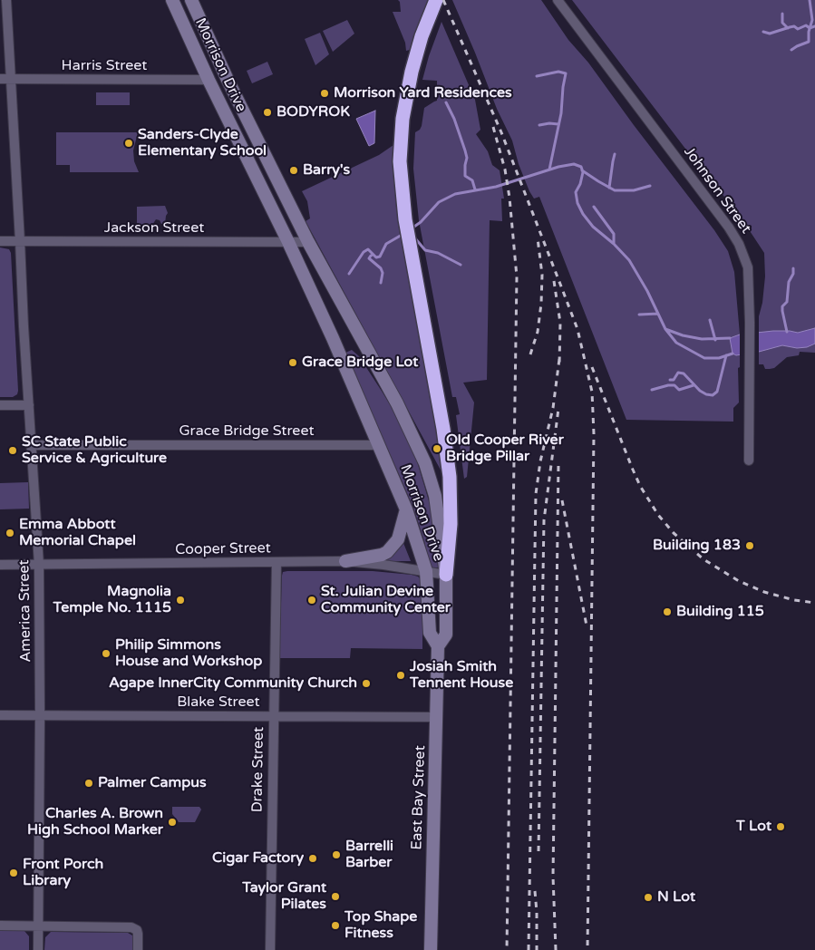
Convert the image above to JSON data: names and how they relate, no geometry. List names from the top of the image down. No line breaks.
{"streets":{"main road":["Morrison Drive","East Bay Street"],"street":["Harris Street","Johnson Street","Jackson Street","Grace Bridge Street","Cooper Street","America Street","Blake Street","Drake Street"]},"crossings":[["Morrison Drive","Harris Street"],["Morrison Drive","Jackson Street"],["Morrison Drive","Grace Bridge Street"],["Morrison Drive","Cooper Street"],["Morrison Drive","East Bay Street"],["Harris Street","America Street"],["Jackson Street","America Street"],["Grace Bridge Street","America Street"],["Cooper Street","America Street"],["Cooper Street","Drake Street"],["America Street","Blake Street"],["Blake Street","Drake Street"],["Blake Street","East Bay Street"]],"places":["Morrison Yard Residences","BODYROK","Sanders-Clyde Elementary School","Barry's","Grace Bridge Lot","Old Cooper River Bridge Pillar","SC State Public Service & Agriculture","Emma Abbott Memorial Chapel","Building 183","Magnolia Temple No. 1115","St. Julian Devine Community Center","Building 115","Philip Simmons House and Workshop","Josiah Smith Tennent House","Agape InnerCity Community Church","Palmer Campus","Charles A. Brown High School Marker","T Lot","Barrelli Barber","Cigar Factory","Front Porch Library","Taylor Grant Pilates","N Lot","Top Shape Fitness"]}
